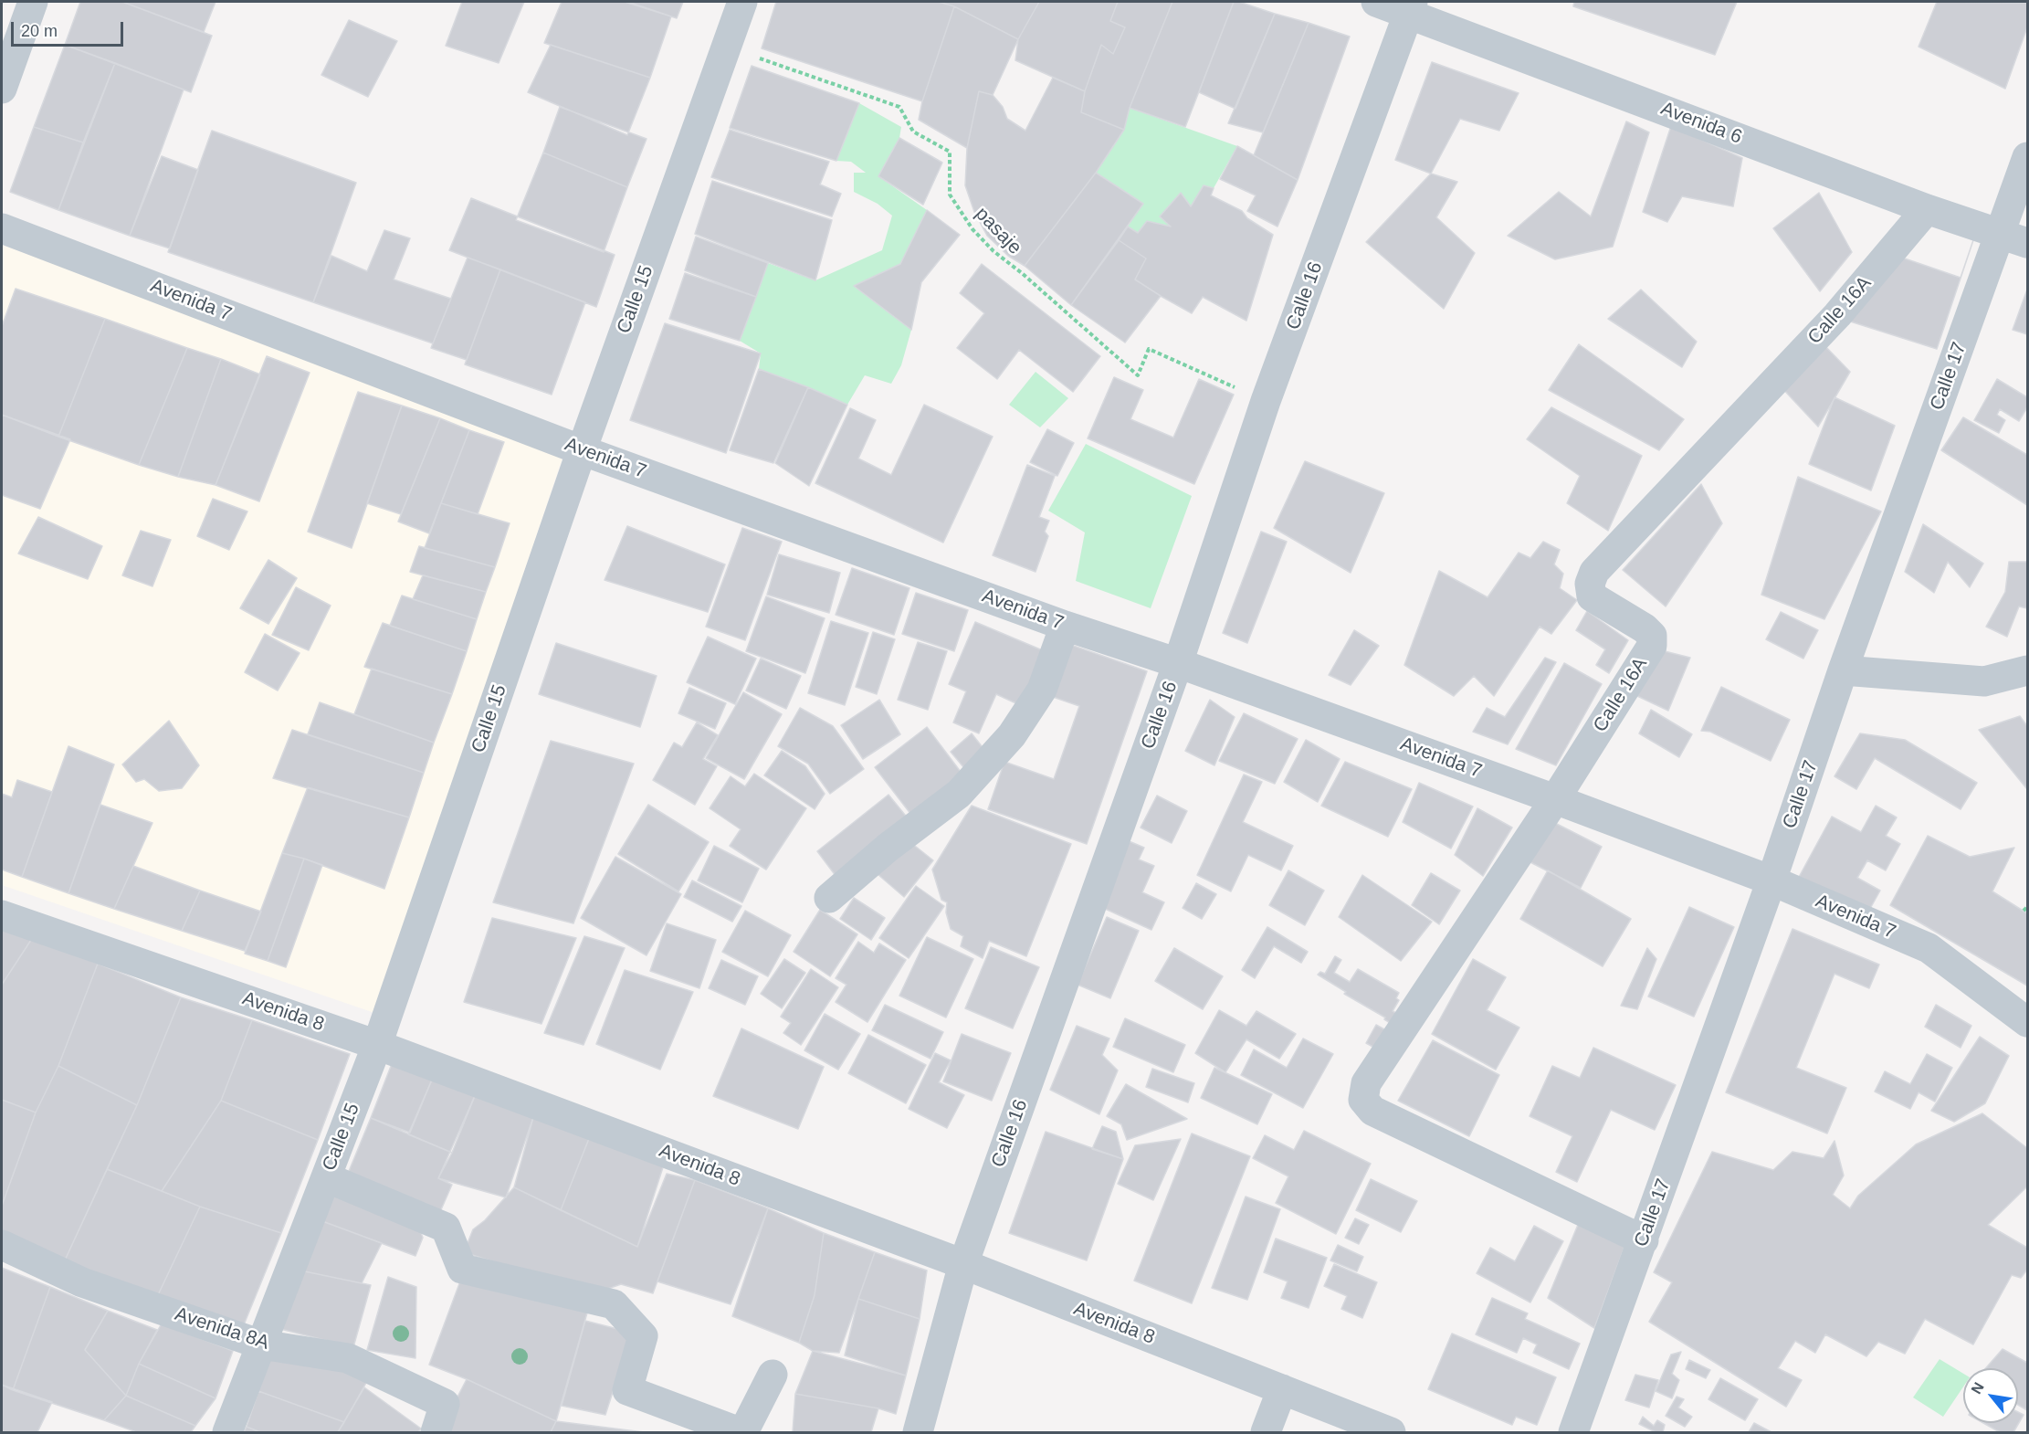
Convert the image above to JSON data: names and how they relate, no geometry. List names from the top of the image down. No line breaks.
{"streets":{"street":["Avenida 6","Calle 16","Calle 15","Avenida 7","Calle 16A","Calle 17","Avenida 8","Avenida 8A"],"path":["pasaje"]},"crossings":[["Avenida 6","Calle 16"],["Avenida 6","Calle 16A"],["Avenida 6","Calle 17"],["pasaje","Calle 16"],["pasaje","Calle 15"],["Calle 16","Avenida 7"],["Calle 16","Avenida 8"],["Calle 15","Avenida 7"],["Calle 15","Avenida 8"],["Calle 15","Avenida 8A"],["Avenida 7","Calle 16A"],["Avenida 7","Calle 17"],["Calle 16A","Calle 17"]],"scale_bar":"20 m","north":"top left"}
